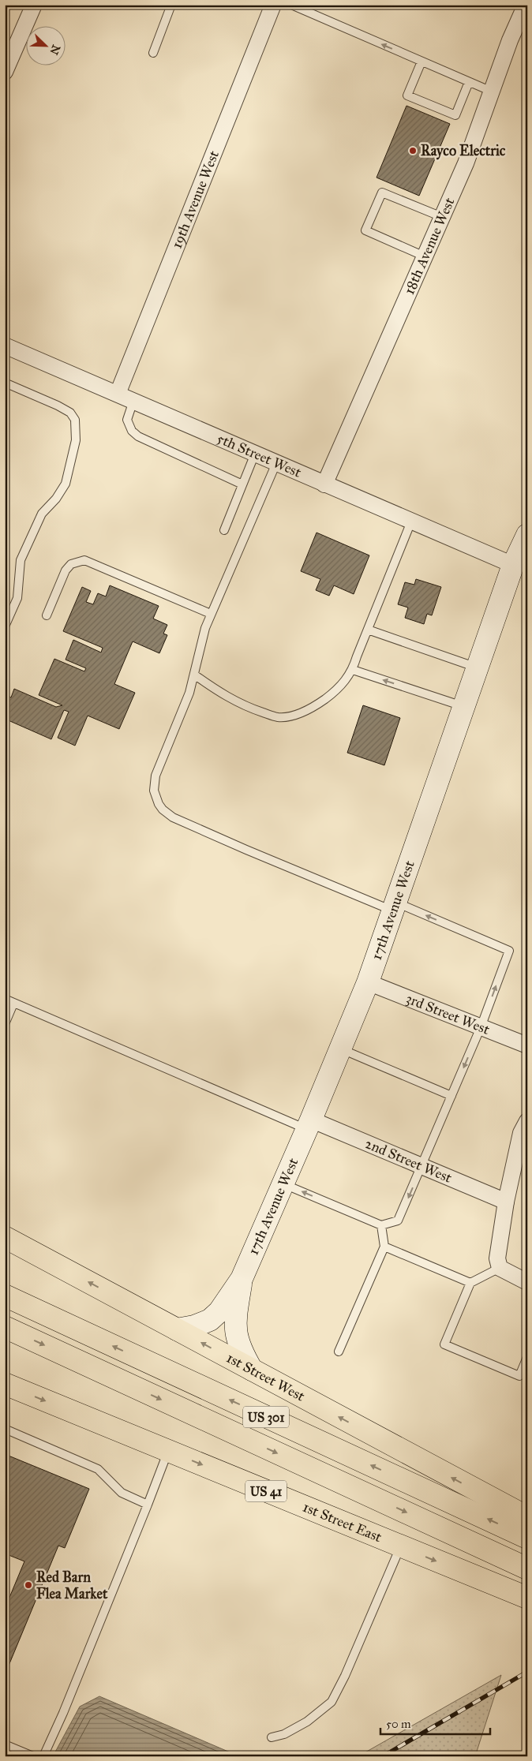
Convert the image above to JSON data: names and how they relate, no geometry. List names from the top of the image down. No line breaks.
{"streets":{"main road":["1st Street West","US 301","US 41","1st Street East"],"street":["19th Avenue West","18th Avenue West","5th Street West","17th Avenue West","3rd Street West","2nd Street West"]},"crossings":[["19th Avenue West","5th Street West"],["18th Avenue West","5th Street West"],["5th Street West","17th Avenue West"],["17th Avenue West","3rd Street West"],["17th Avenue West","2nd Street West"],["17th Avenue West","1st Street West"]],"places":["Rayco Electric","Red Barn Flea Market"],"scale_bar":"50 m","north":"bottom right"}
